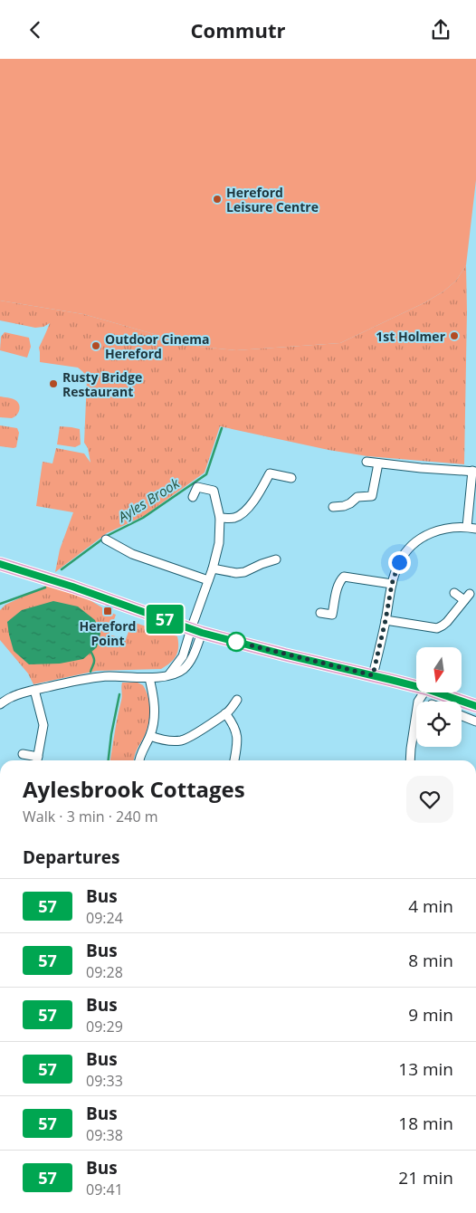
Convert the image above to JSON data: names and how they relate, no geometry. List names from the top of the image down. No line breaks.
{"water":["Ayles Brook"],"places":{"other":["Hereford Leisure Centre","1st Holmer","Outdoor Cinema Hereford","Rusty Bridge Restaurant"],"transit":["Hereford Point"]},"lines":["bus line 57"],"north":"bottom","page":{"header":"Commutr","on_map":"57","heading":[["Aylesbrook Cottages","Walk · 3 min · 240 m"],"Departures"],"list":[{"mark":"57","name":"Bus","note":"09:24","value":"4 min"},{"mark":"57","name":"Bus","note":"09:28","value":"8 min"},{"mark":"57","name":"Bus","note":"09:29","value":"9 min"},{"mark":"57","name":"Bus","note":"09:33","value":"13 min"},{"mark":"57","name":"Bus","note":"09:38","value":"18 min"},{"mark":"57","name":"Bus","note":"09:41","value":"21 min"}]}}
